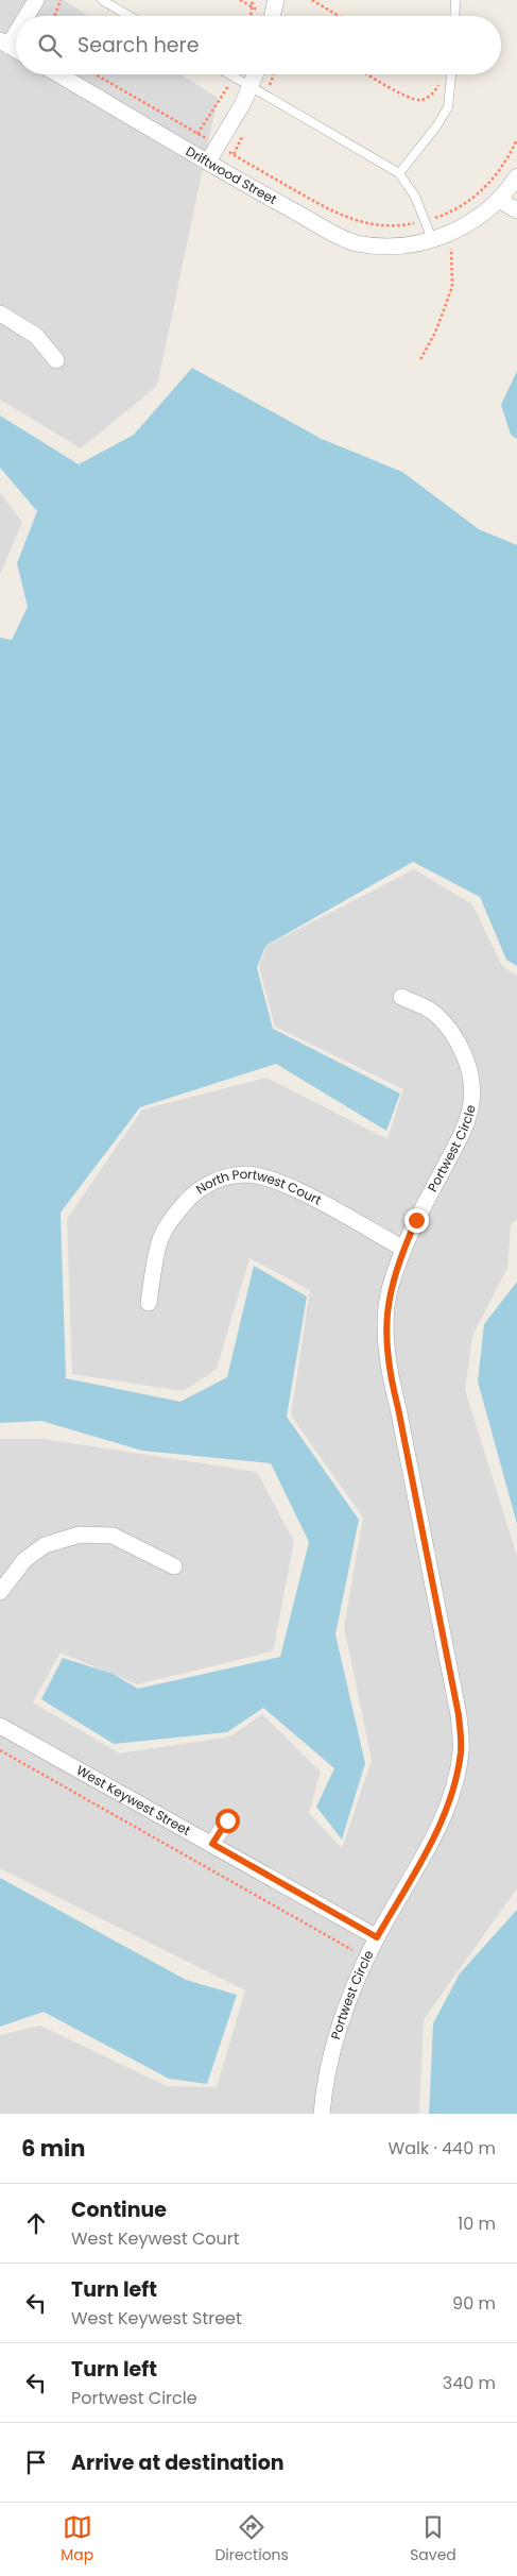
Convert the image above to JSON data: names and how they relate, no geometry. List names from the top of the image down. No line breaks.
{"streets":{"street":["Driftwood Street","Portwest Circle","North Portwest Court","West Keywest Street"]},"crossings":[["Portwest Circle","North Portwest Court"],["Portwest Circle","West Keywest Street"]],"page":{"search":"Search here","heading":["6 min","Walk · 440 m"],"list":[["Continue","West Keywest Court","10 m"],["Turn left","West Keywest Street","90 m"],["Turn left","Portwest Circle","340 m"],"Arrive at destination"],"nav":["Map","Directions","Saved"]}}
